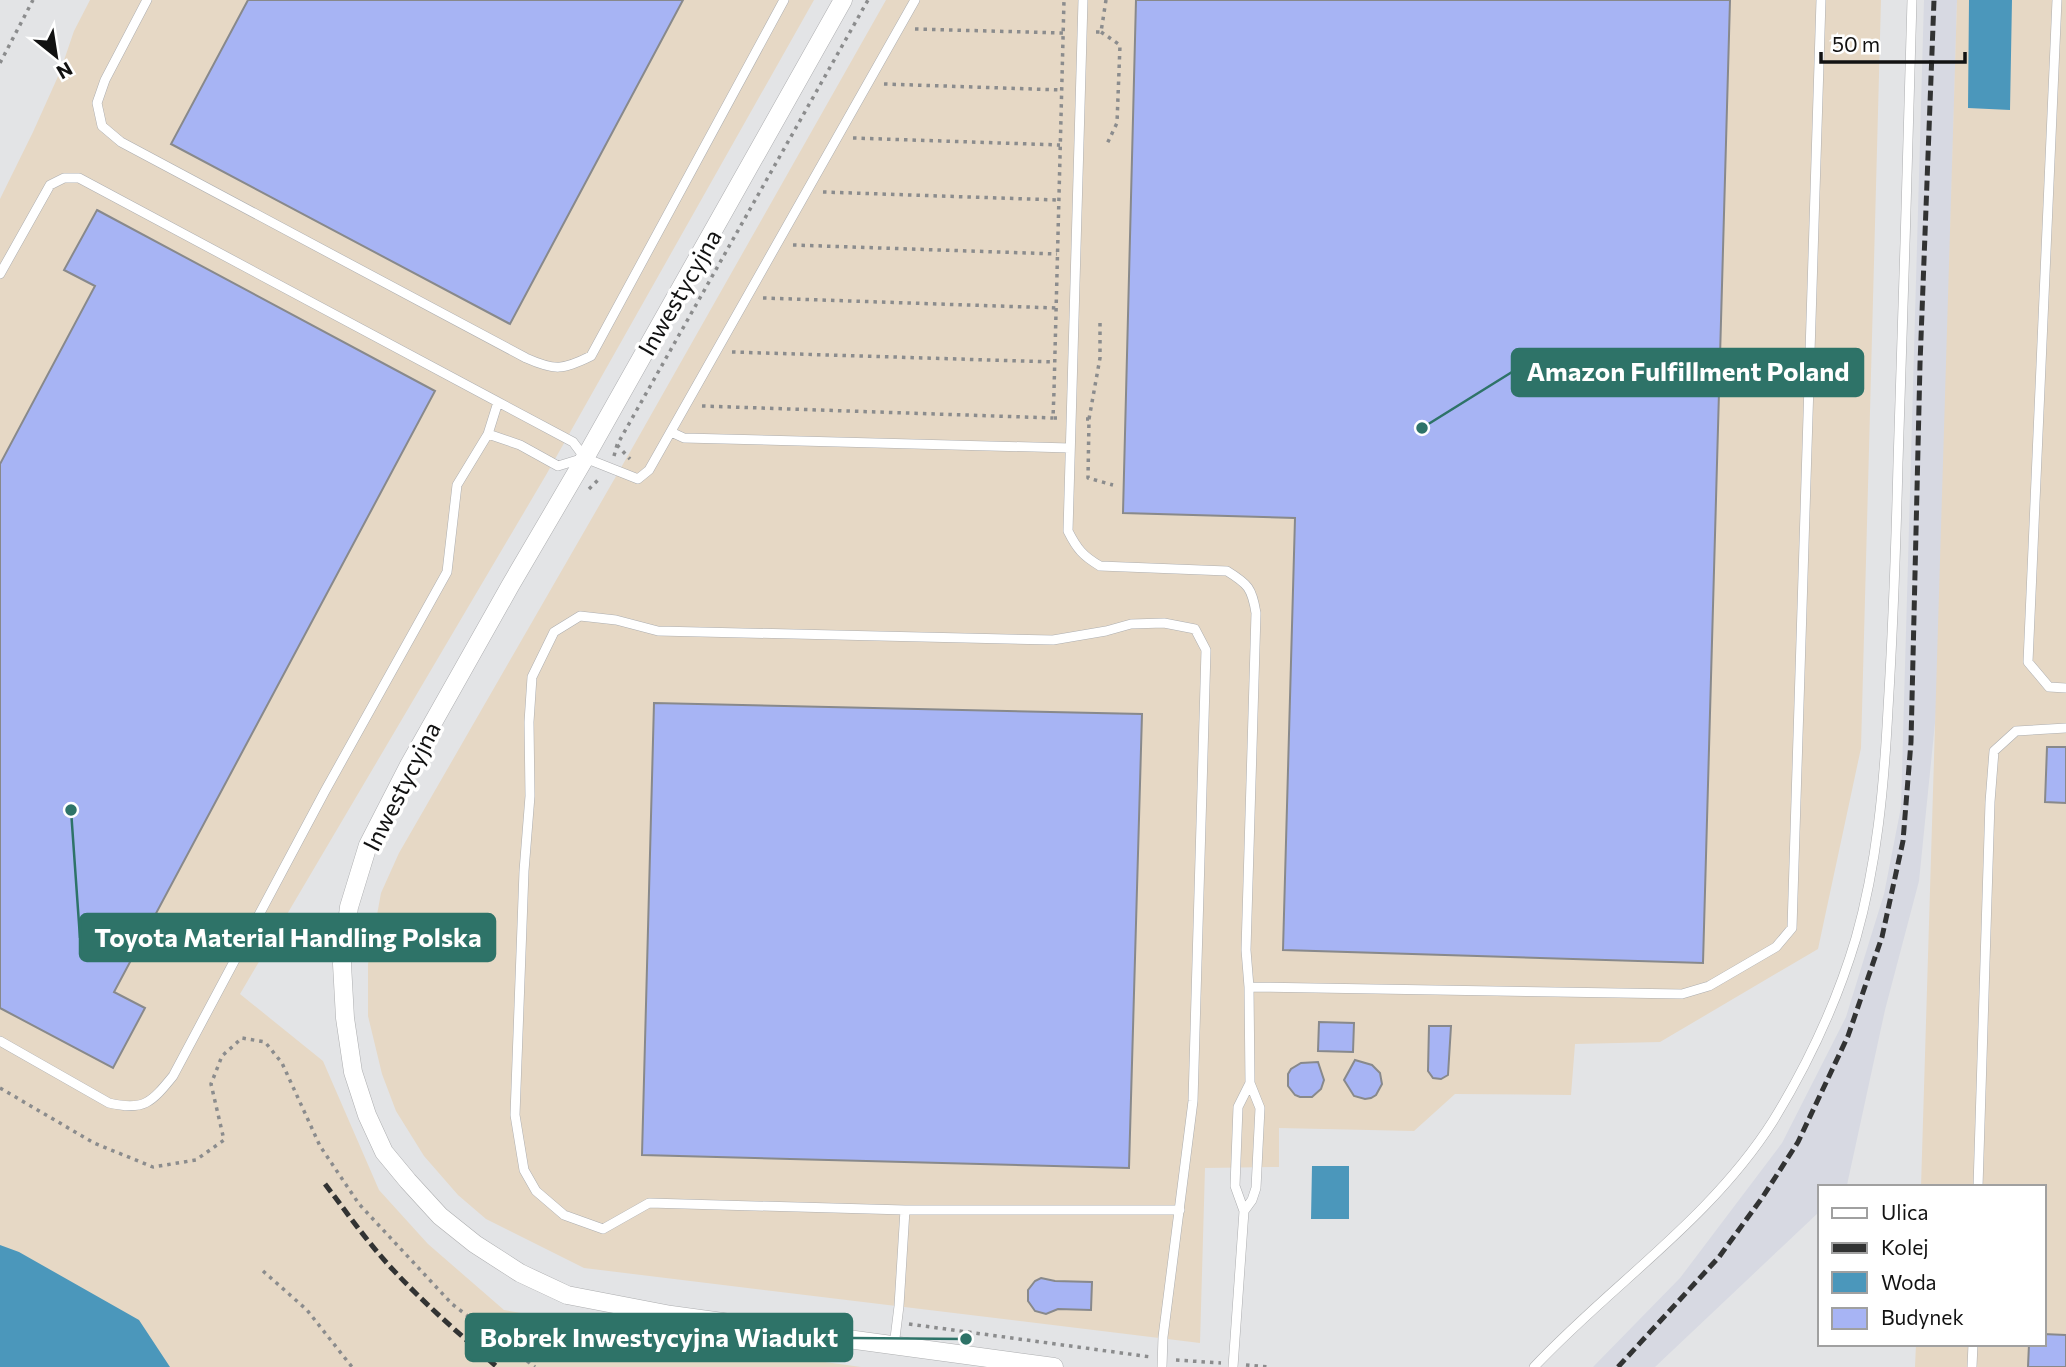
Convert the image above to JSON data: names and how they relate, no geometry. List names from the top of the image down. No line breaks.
{"streets":{"street":["Inwestycyjna"]},"places":["Amazon Fulfillment Poland","Toyota Material Handling Polska","Bobrek Inwestycyjna Wiadukt"],"legend":["Ulica","Kolej","Woda","Budynek"],"scale_bar":"50 m","north":"bottom right"}
